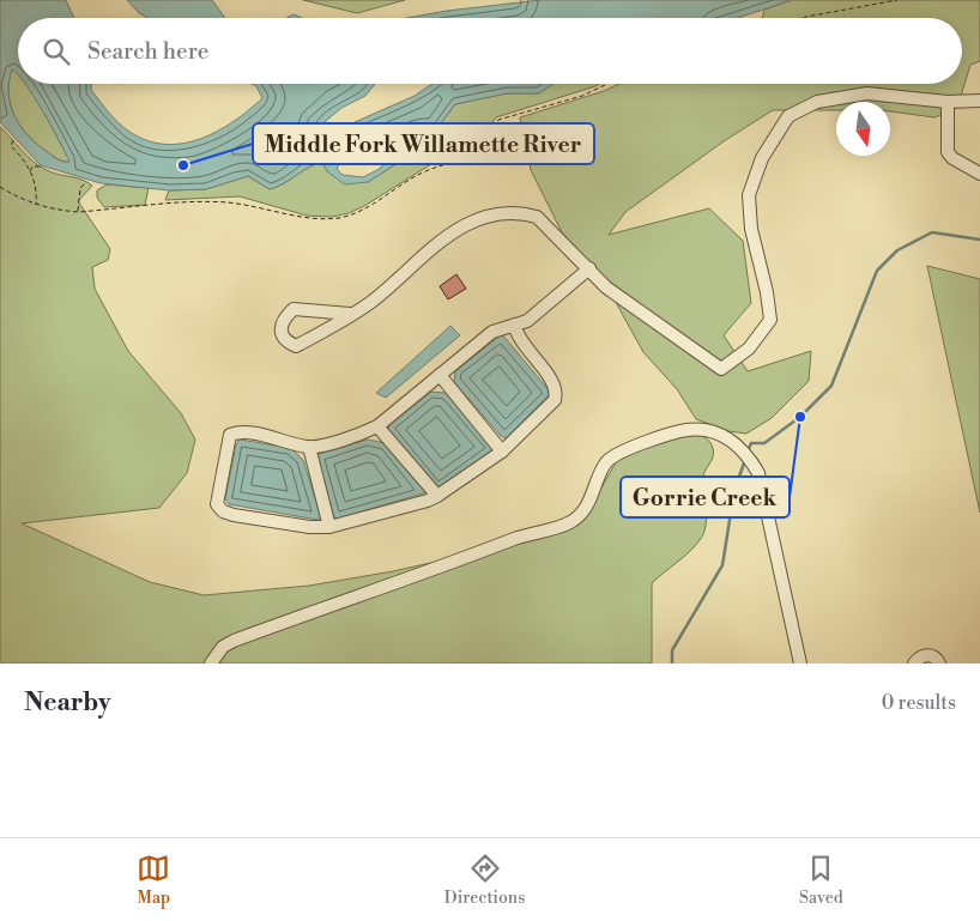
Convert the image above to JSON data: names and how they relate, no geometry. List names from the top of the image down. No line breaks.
{"places":["Middle Fork Willamette River","Gorrie Creek"],"north":"bottom","page":{"search":"Search here","heading":["Nearby","0 results"],"nav":["Map","Directions","Saved"]}}
